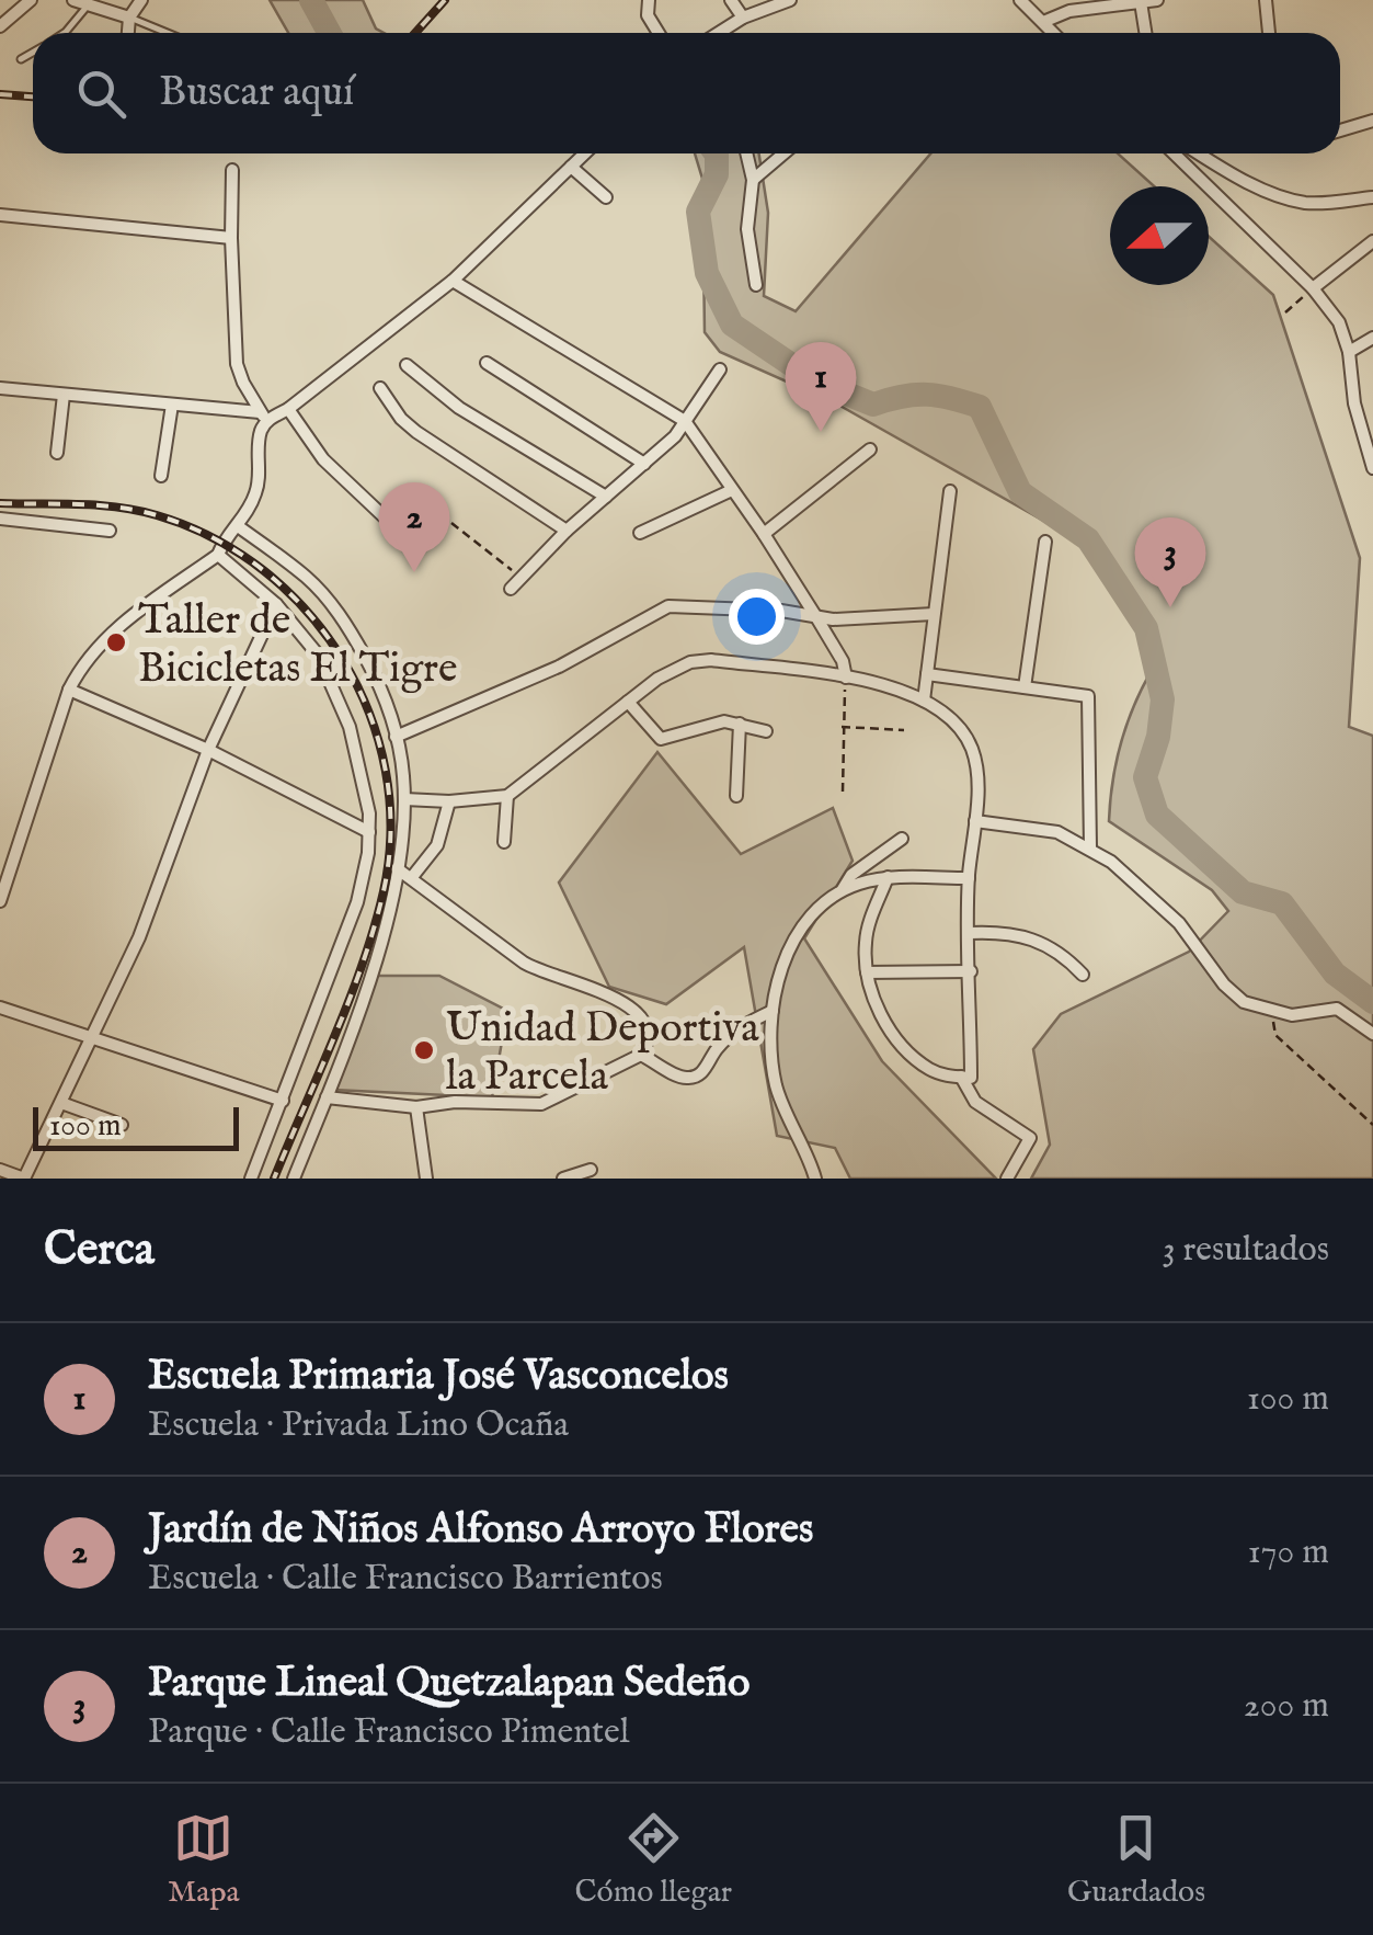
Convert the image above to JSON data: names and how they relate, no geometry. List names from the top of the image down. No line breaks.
{"places":["Taller de Bicicletas El Tigre","Unidad Deportiva la Parcela"],"scale_bar":"100 m","north":"left","page":{"search":"Buscar aquí","pins":["1","2","3"],"scale":"100 m","heading":["Cerca","3 resultados"],"list":[{"mark":"1","name":"Escuela Primaria José Vasconcelos","note":"Escuela · Privada Lino Ocaña","value":"100 m"},{"mark":"2","name":"Jardín de Niños Alfonso Arroyo Flores","note":"Escuela · Calle Francisco Barrientos","value":"170 m"},{"mark":"3","name":"Parque Lineal Quetzalapan Sedeño","note":"Parque · Calle Francisco Pimentel","value":"200 m"}],"nav":["Mapa","Cómo llegar","Guardados"]}}
